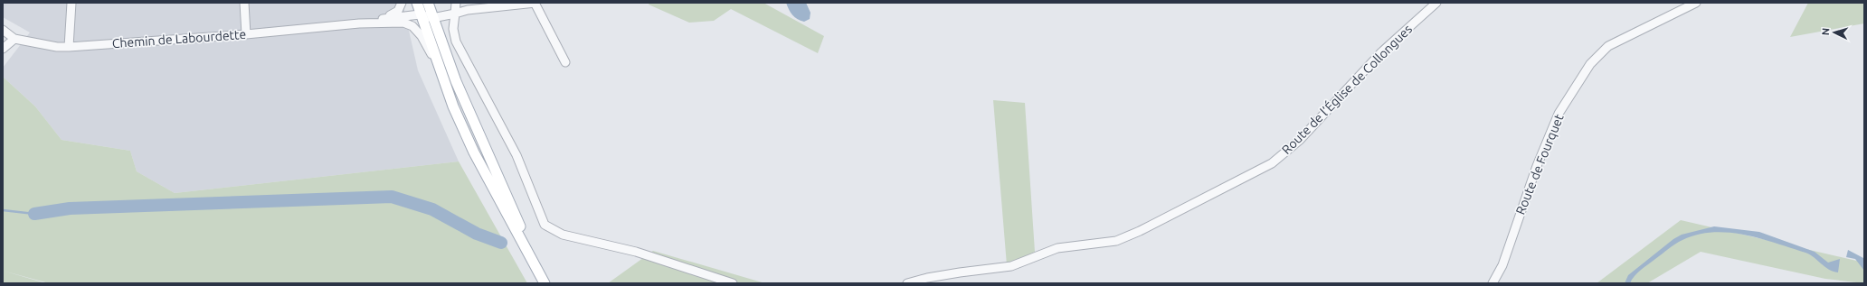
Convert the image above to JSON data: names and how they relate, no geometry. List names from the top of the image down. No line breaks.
{"streets":{"street":["Chemin de Labourdette","Route de l’Église de Collongues","Route de Fourquet"]},"north":"left"}
